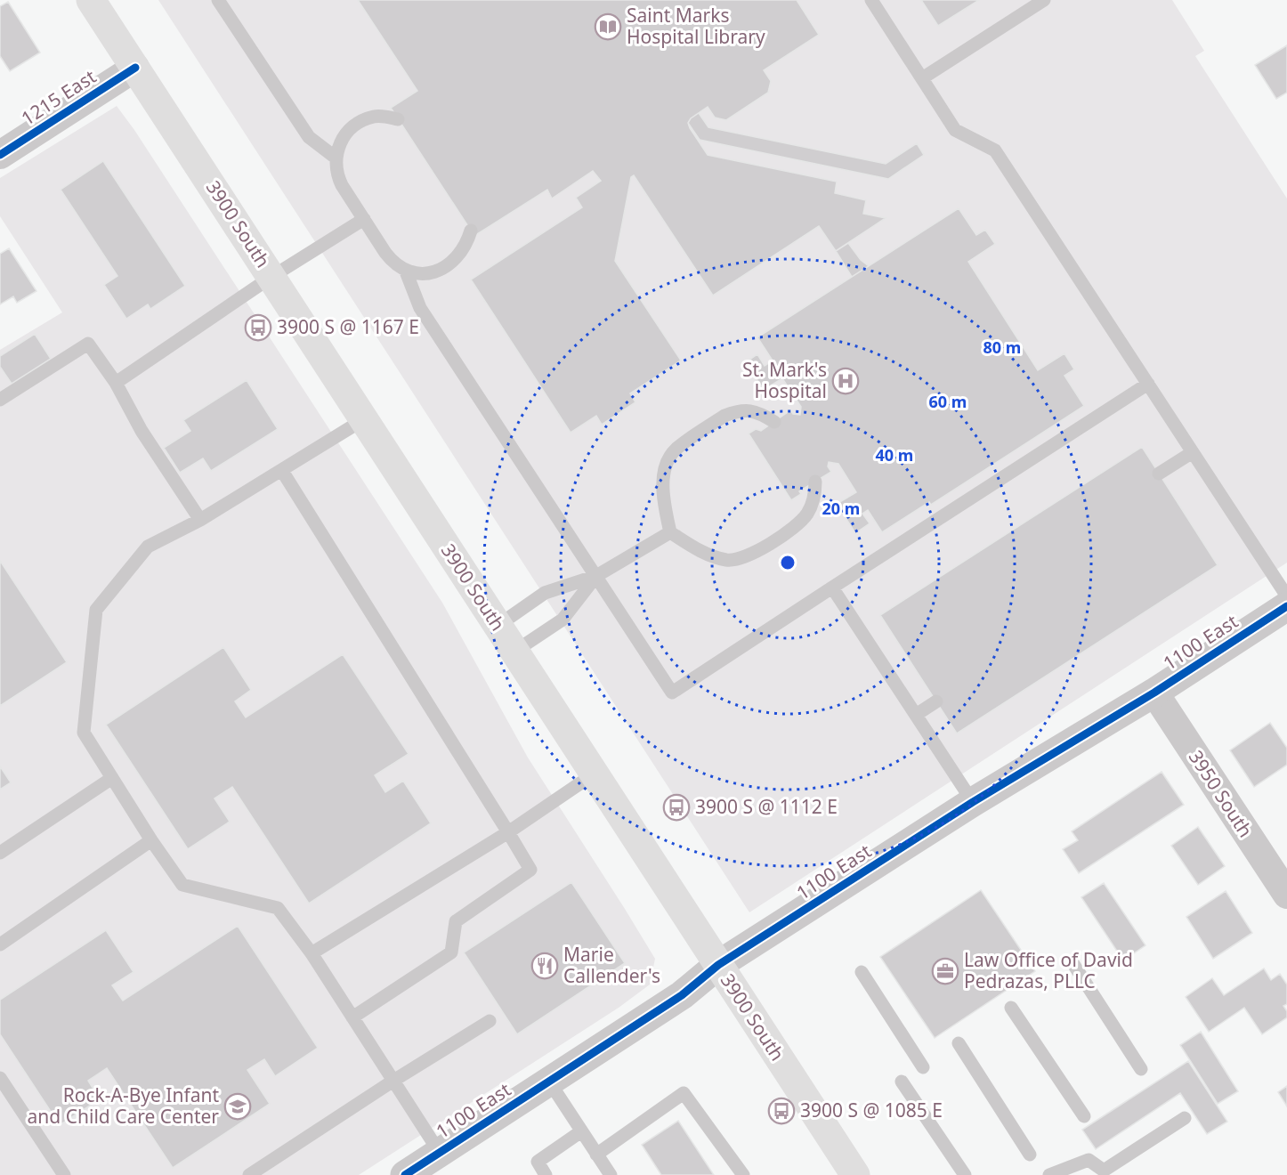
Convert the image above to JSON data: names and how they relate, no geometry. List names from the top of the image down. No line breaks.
{"streets":{"main road":["3900 South"],"street":["1215 East","1100 East","3950 South"]},"crossings":[["1215 East","3900 South"],["3900 South","1100 East"],["1100 East","3950 South"]],"places":{"library":["Saint Marks Hospital Library"],"bus stop":["3900 S @ 1167 E","3900 S @ 1112 E","3900 S @ 1085 E"],"hospital":["St. Mark's Hospital"],"restaurant":["Marie Callender's"],"office":["Law Office of David Pedrazas, PLLC"],"school or university":["Rock-A-Bye Infant and Child Care Center"]},"rings":["80 m","60 m","40 m","20 m"]}
